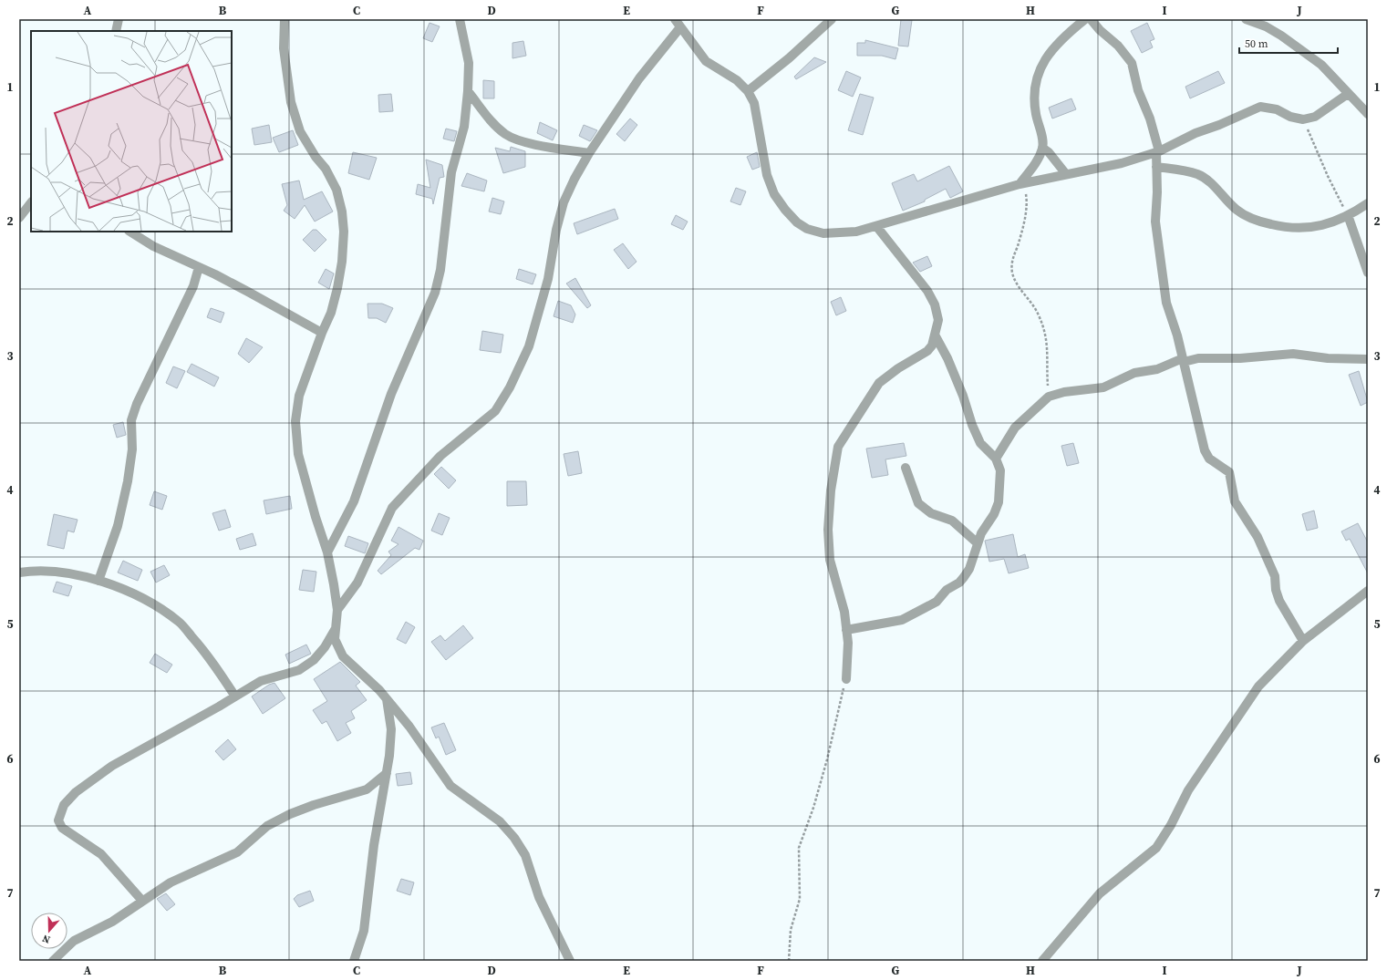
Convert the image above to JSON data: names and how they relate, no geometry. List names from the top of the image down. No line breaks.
{"scale_bar":"50 m","north":"bottom","grid":{"columns":["A","B","C","D","E","F","G","H","I","J"],"rows":["1","2","3","4","5","6","7"]}}
